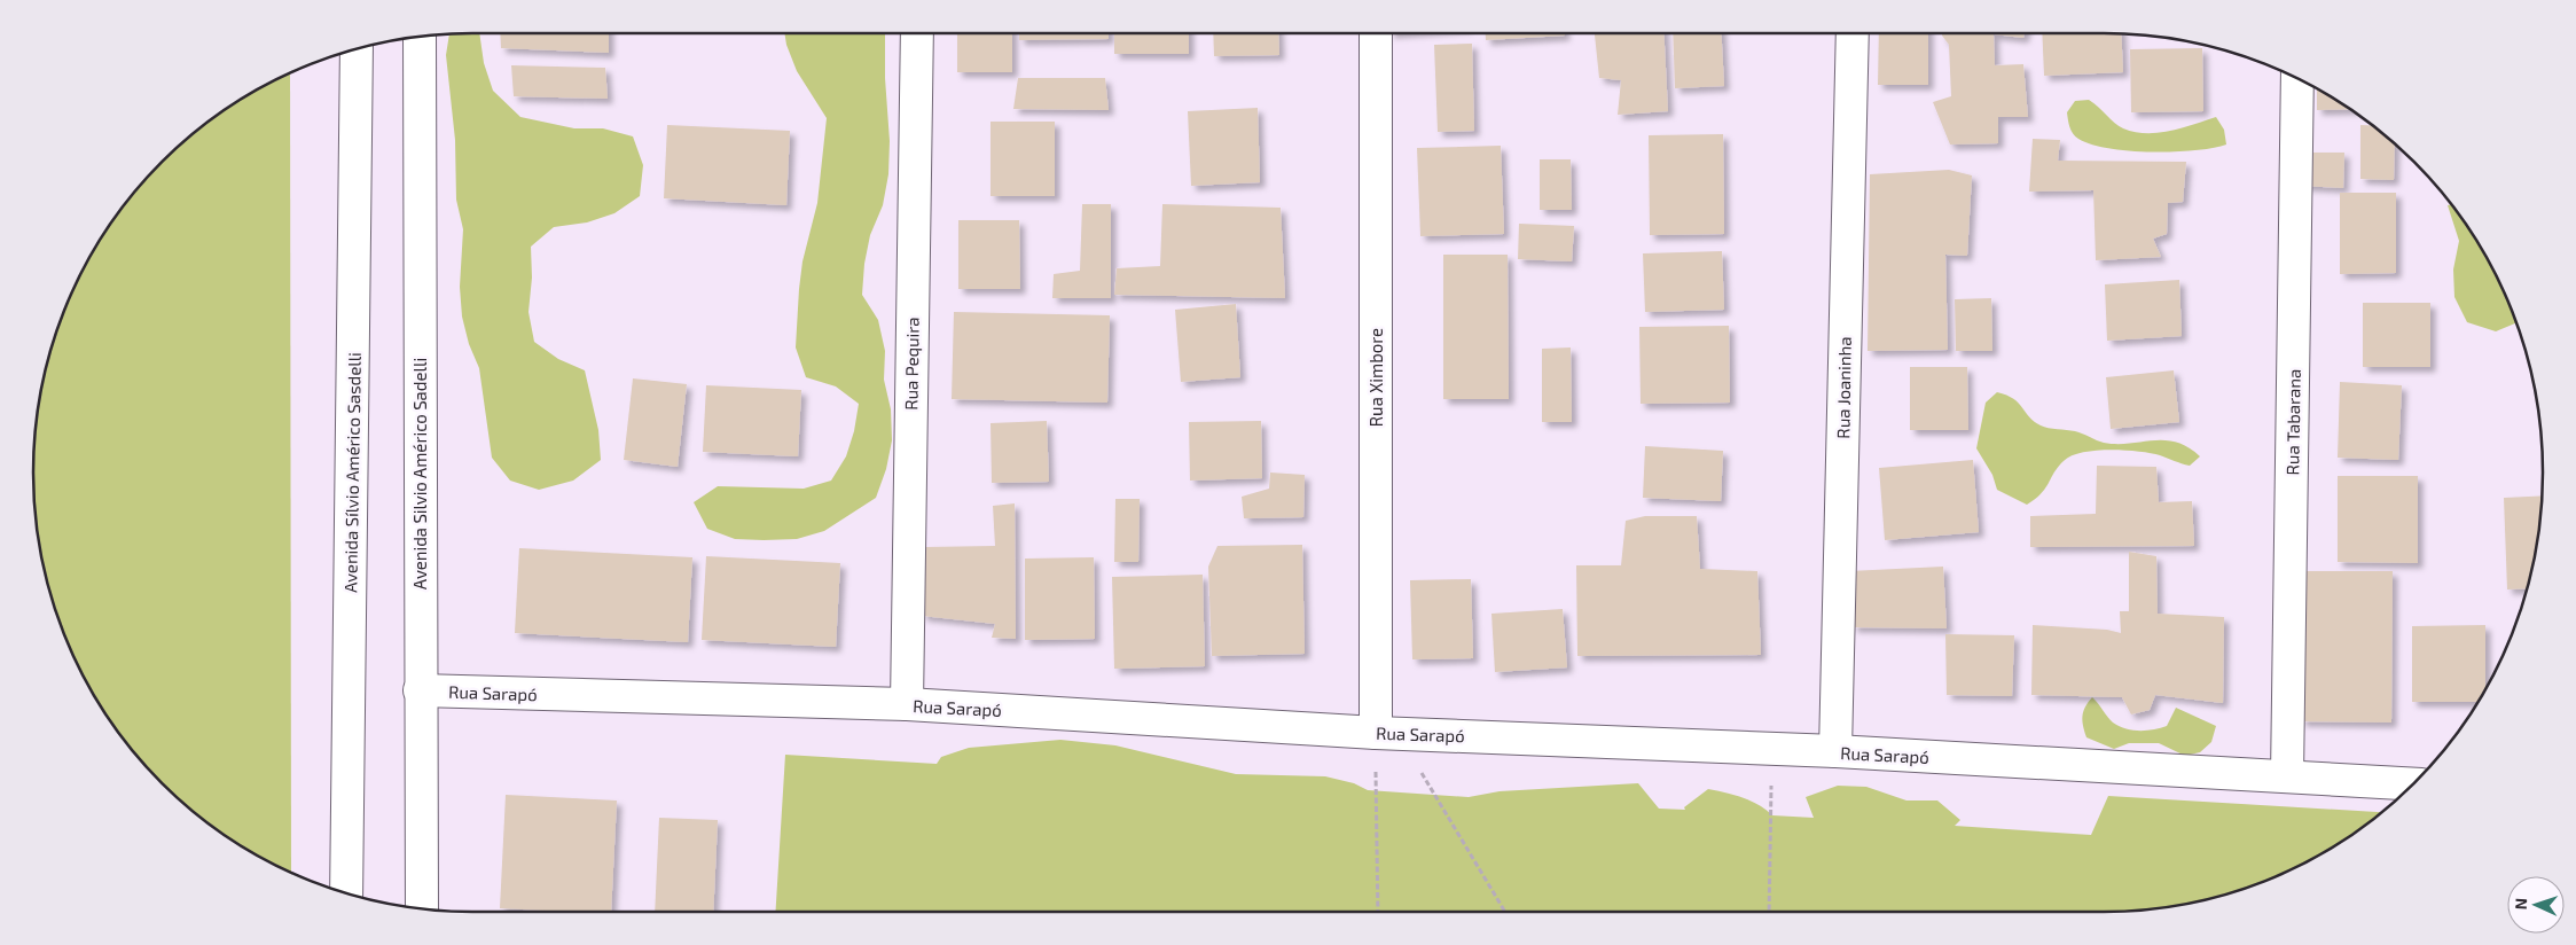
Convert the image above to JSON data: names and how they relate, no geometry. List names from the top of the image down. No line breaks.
{"streets":{"street":["Rua Pequira","Rua Ximbore","Rua Joaninha","Rua Tabarana","Avenida Sílvio Américo Sasdelli","Avenida Silvio Américo Sadelli","Rua Sarapó"]},"crossings":[["Rua Pequira","Rua Sarapó"],["Rua Ximbore","Rua Sarapó"],["Rua Joaninha","Rua Sarapó"],["Rua Tabarana","Rua Sarapó"],["Avenida Silvio Américo Sadelli","Rua Sarapó"]],"north":"left"}
